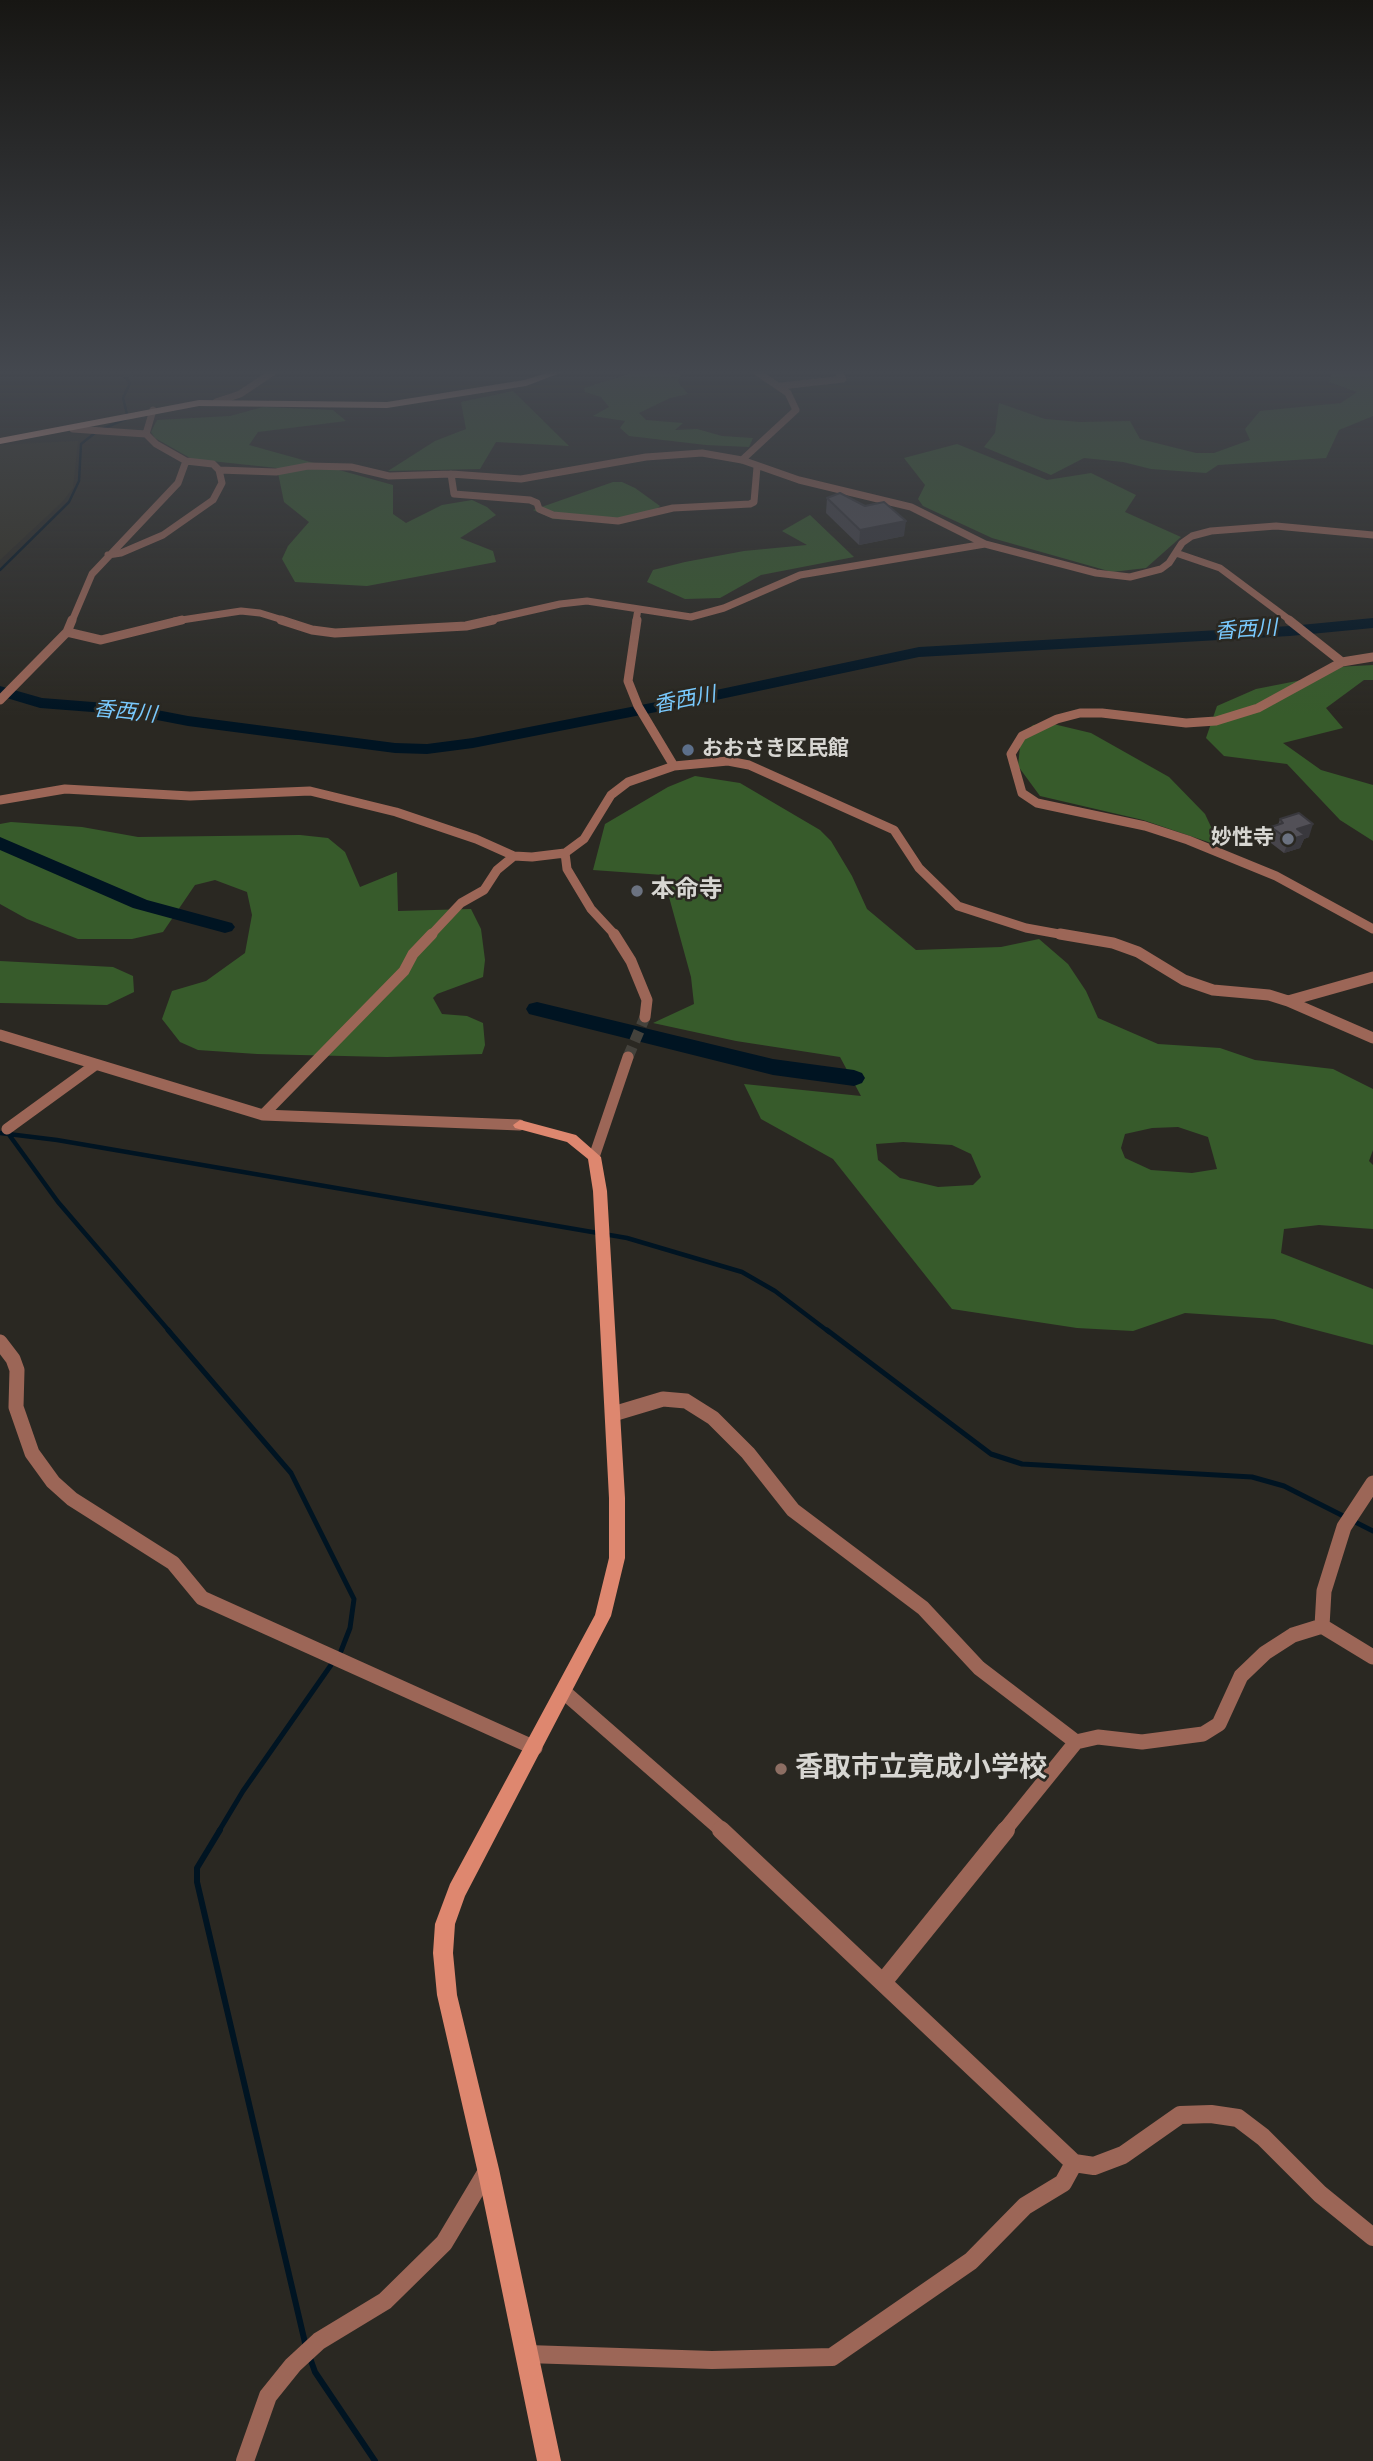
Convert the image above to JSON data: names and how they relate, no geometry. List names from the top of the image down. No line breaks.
{"water":["香西川"],"places":["おおさき区民館","妙性寺","本命寺","香取市立竟成小学校"]}
